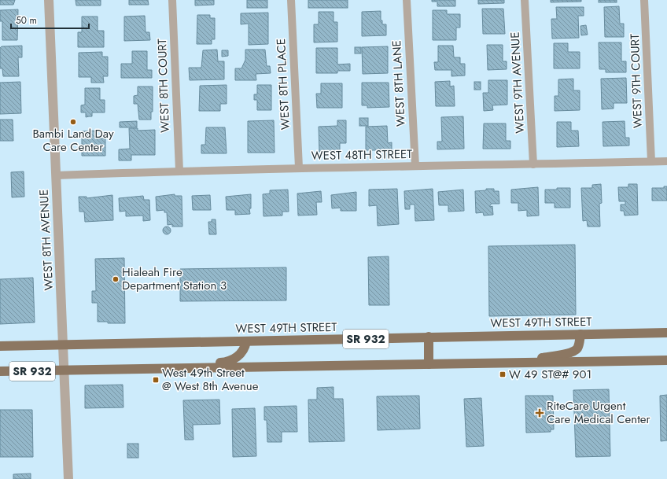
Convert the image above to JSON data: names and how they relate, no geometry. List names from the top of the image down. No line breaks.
{"streets":{"main road":["WEST 49TH STREET","SR 932"],"street":["WEST 9TH COURT","WEST 9TH AVENUE","WEST 8TH LANE","WEST 8TH PLACE","WEST 8TH COURT","WEST 48TH STREET","WEST 8TH AVENUE"]},"crossings":[["WEST 9TH COURT","WEST 48TH STREET"],["WEST 9TH AVENUE","WEST 48TH STREET"],["WEST 8TH LANE","WEST 48TH STREET"],["WEST 8TH PLACE","WEST 48TH STREET"],["WEST 8TH COURT","WEST 48TH STREET"],["WEST 48TH STREET","WEST 8TH AVENUE"],["WEST 8TH AVENUE","WEST 49TH STREET"],["WEST 8TH AVENUE","SR 932"]],"places":{"other":["Bambi Land Day Care Center","Hialeah Fire Department Station 3"],"transit":["W 49 ST@# 901","West 49th Street @ West 8th Avenue"],"health":["RiteCare Urgent Care Medical Center"]},"scale_bar":"50 m"}
